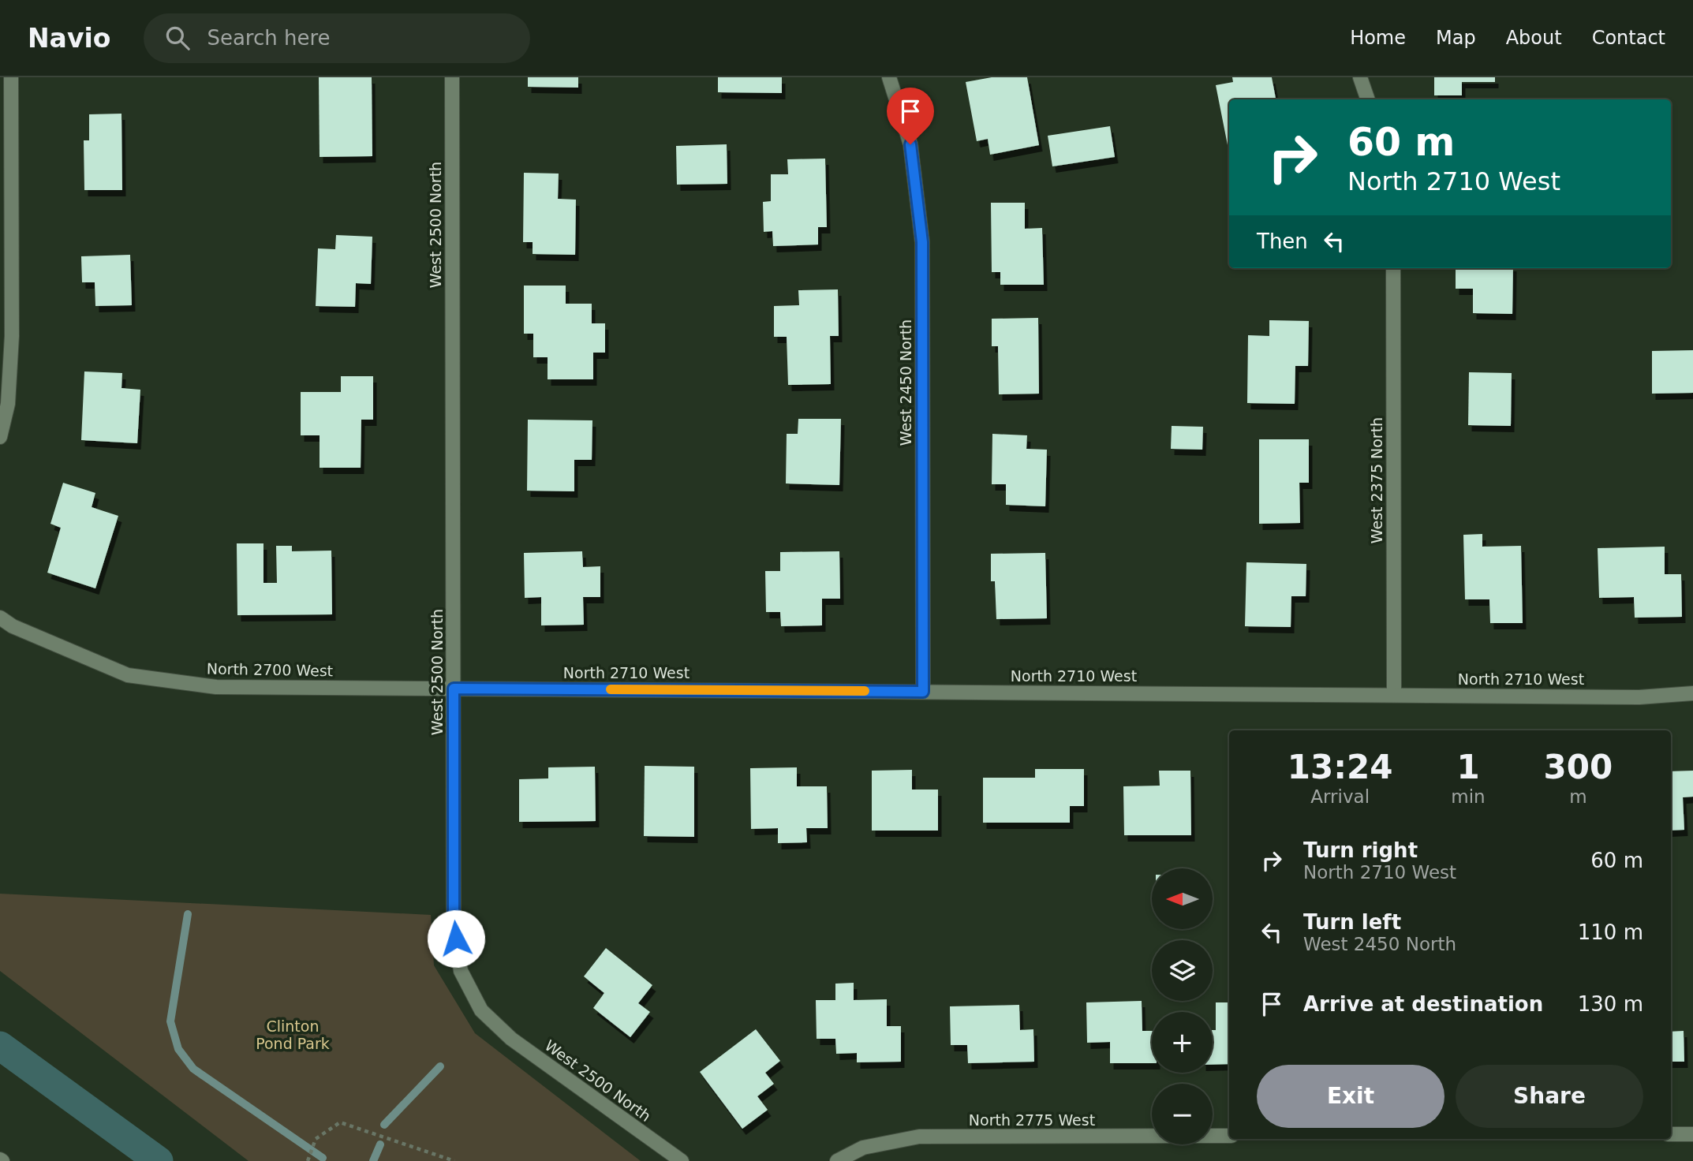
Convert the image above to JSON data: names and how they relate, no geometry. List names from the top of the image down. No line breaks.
{"streets":{"street":["West 2500 North","West 2450 North","West 2375 North","North 2700 West","North 2710 West","North 2775 West"]},"crossings":[["West 2500 North","North 2700 West"],["West 2500 North","North 2710 West"],["West 2450 North","North 2710 West"],["West 2375 North","North 2710 West"],["North 2700 West","North 2710 West"]],"parks":["Clinton Pond Park"],"north":"left","page":{"header":"Navio","search":"Search here","nav":["Home","Map","About","Contact"],"turn":["60 m","North 2710 West"],"then":"Then","eta":["13:24","Arrival","1","min","300","m"],"list":[{"name":"Turn right","note":"North 2710 West","value":"60 m"},{"name":"Turn left","note":"West 2450 North","value":"110 m"},{"name":"Arrive at destination","value":"130 m"}],"map_buttons":["+","−"],"buttons":["Exit","Share"]}}
